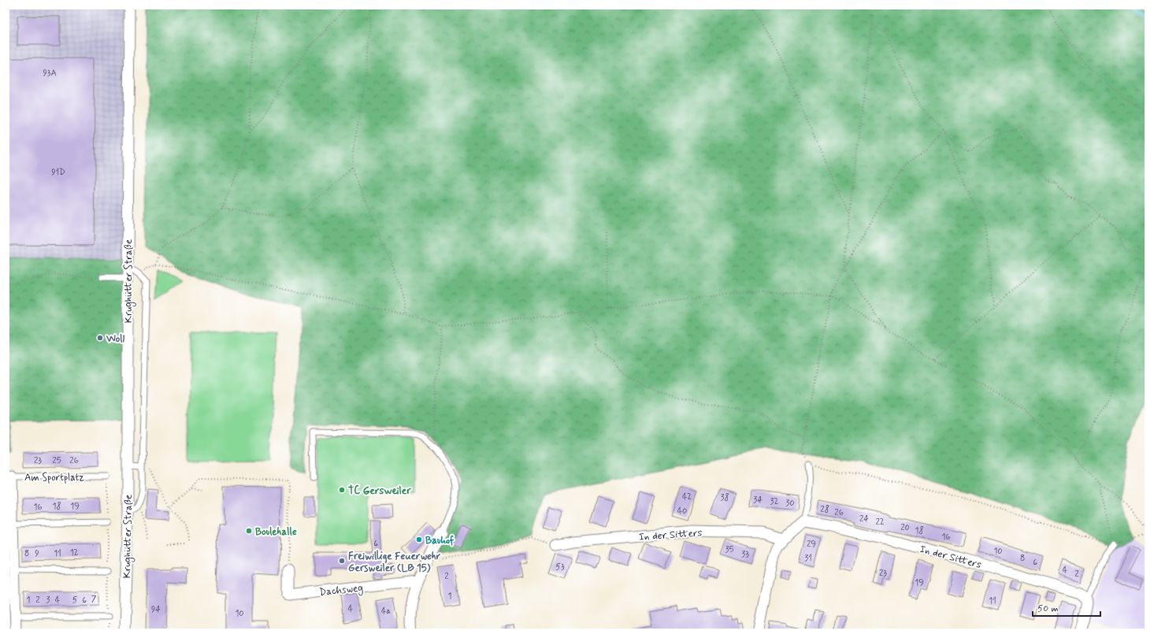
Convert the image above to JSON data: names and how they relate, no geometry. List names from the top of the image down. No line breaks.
{"streets":{"street":["Krughütter Straße","Am Sportplatz","In der Sitters","Dachsweg"]},"places":["Woll","TC Gersweiler","Boulehalle","Bauhof","Freiwillige Feuerwehr Gersweiler (LB 15)"],"house_numbers":["93A","91D","23","25","26","42","38","34","32","30","18","19","16","28","40","26","24","22","20","18","16","6","29","35","10","12","8","9","11","33","31","8","6","53","4","23","2","2","19","1","7","1","2","3","4","5","6","11","4","94","4a","10"],"scale_bar":"50 m"}
